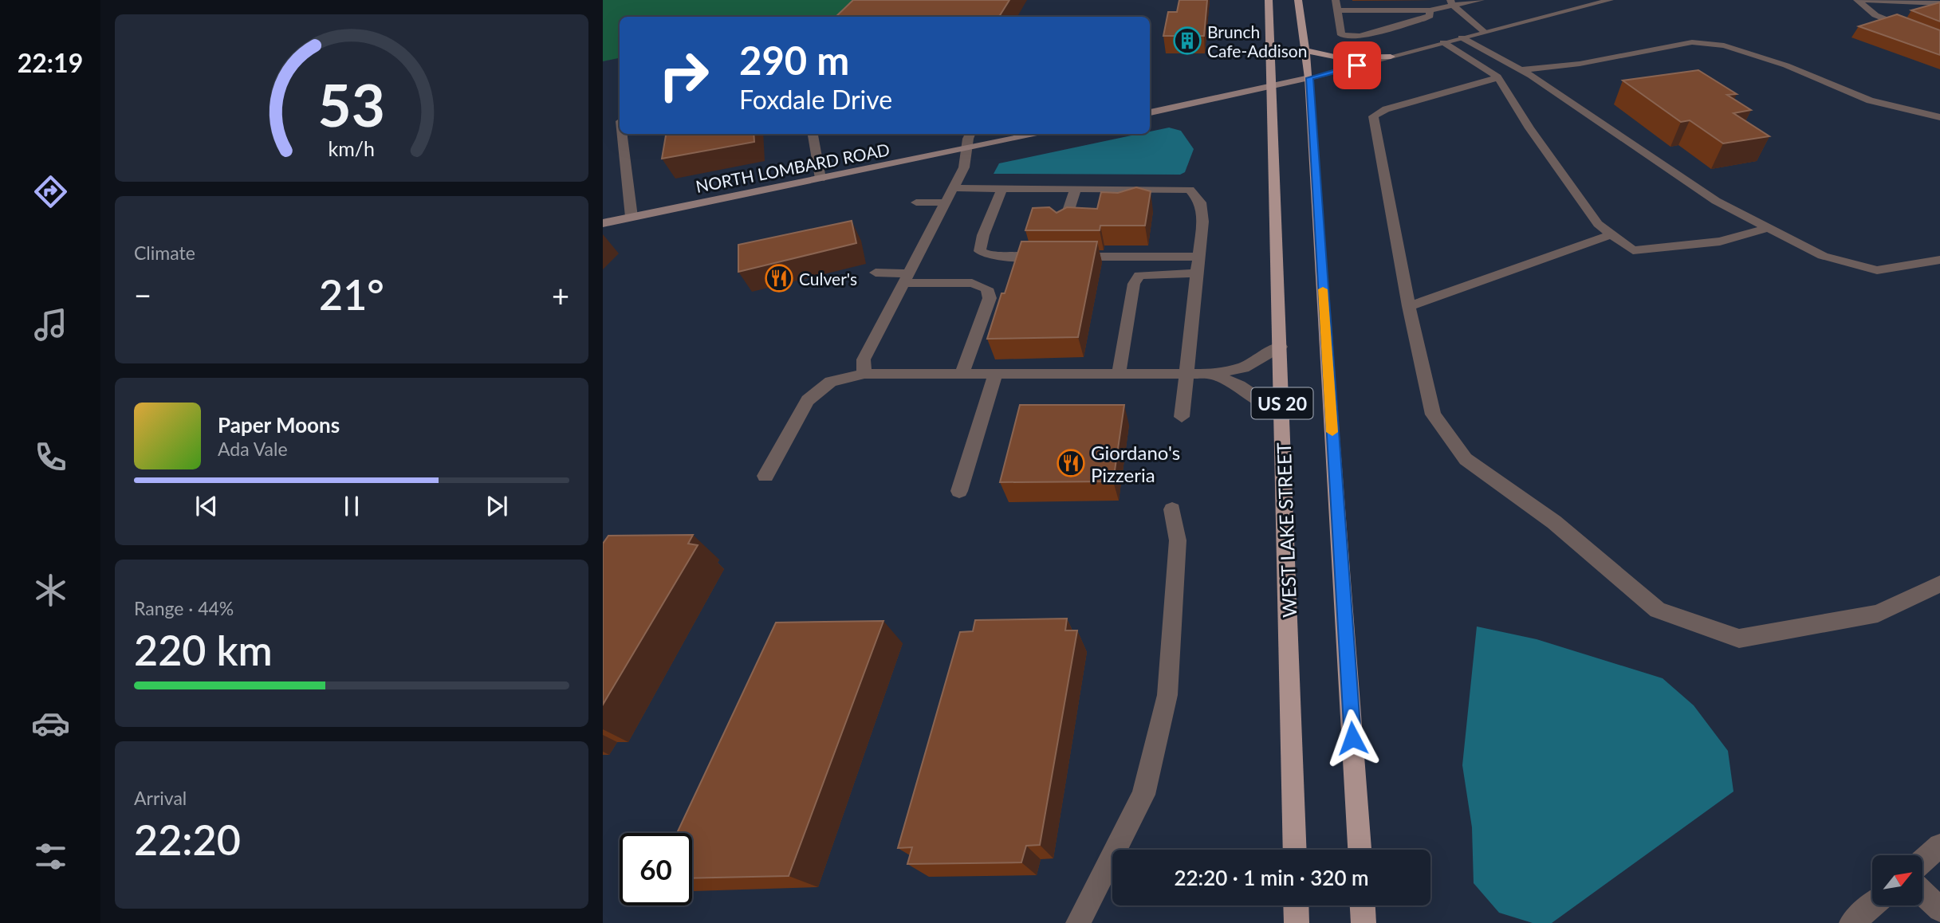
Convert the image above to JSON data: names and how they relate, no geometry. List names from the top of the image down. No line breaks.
{"streets":{"main road":["US 20","WEST LAKE STREET"],"street":["NORTH LOMBARD ROAD"]},"places":{"building":["Brunch Cafe-Addison"],"restaurant":["Culver's","Giordano's Pizzeria"]},"north":"top right","page":{"tabs":"22:19","turn":["290 m","Foxdale Drive"],"tile":["Climate",["Range · 44%","220 km"],["Arrival","22:20"]],"heat":["−","21°","+"],"song":["Paper Moons","Ada Vale"],"limit":"60","trip":"22:20 · 1 min · 320 m","gauge":["53","km/h"]}}
